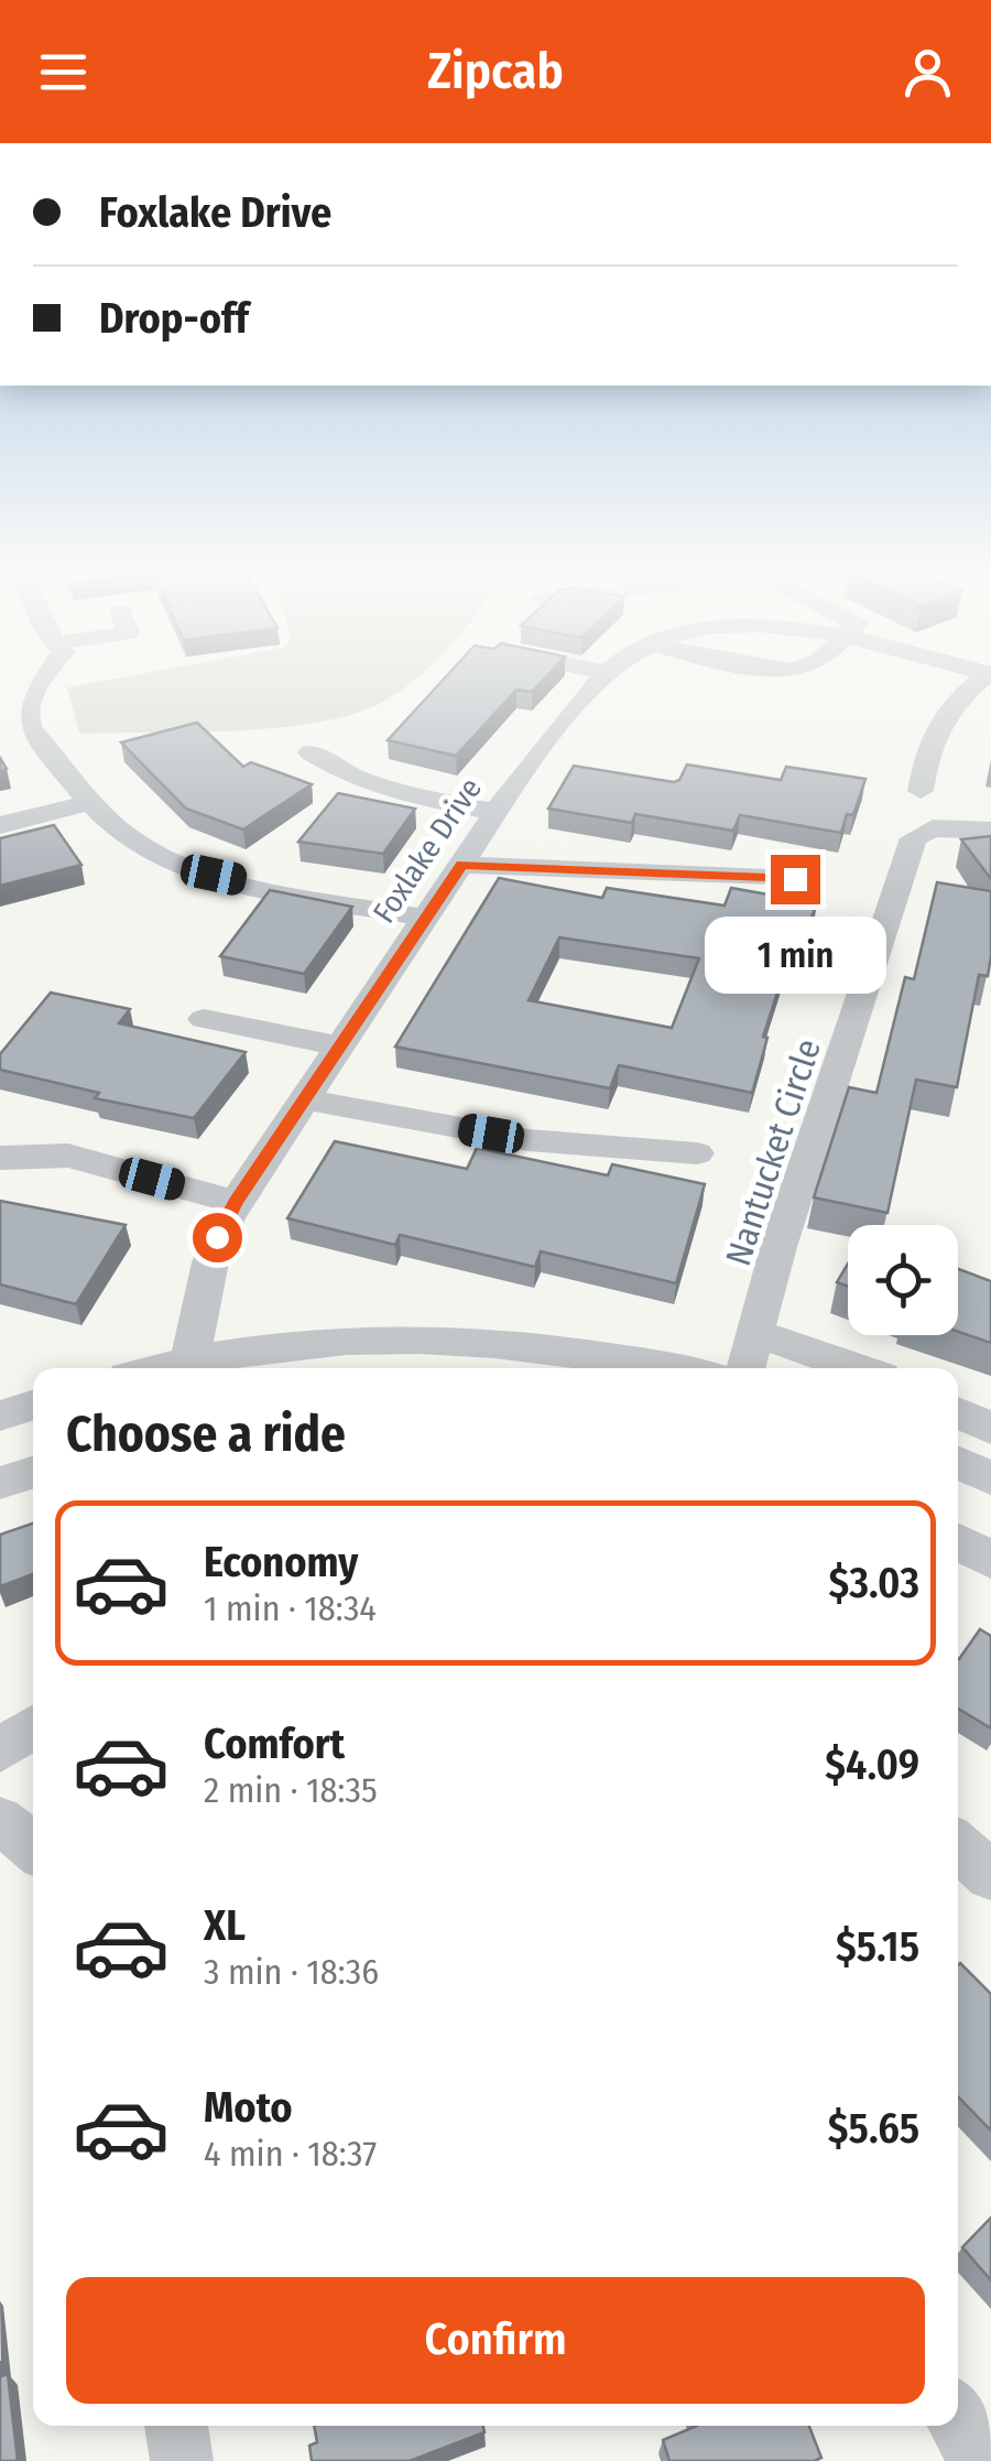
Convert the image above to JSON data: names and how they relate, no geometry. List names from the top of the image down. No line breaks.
{"streets":{"street":["Foxlake Drive","Nantucket Circle"]},"page":{"header":"Zipcab","banner":["Foxlake Drive","Drop-off"],"bubble":"1 min","heading":"Choose a ride","list":[{"name":"Economy","note":"1 min · 18:34","value":"$3.03"},{"name":"Comfort","note":"2 min · 18:35","value":"$4.09"},{"name":"XL","note":"3 min · 18:36","value":"$5.15"},{"name":"Moto","note":"4 min · 18:37","value":"$5.65"}],"buttons":"Confirm"}}
